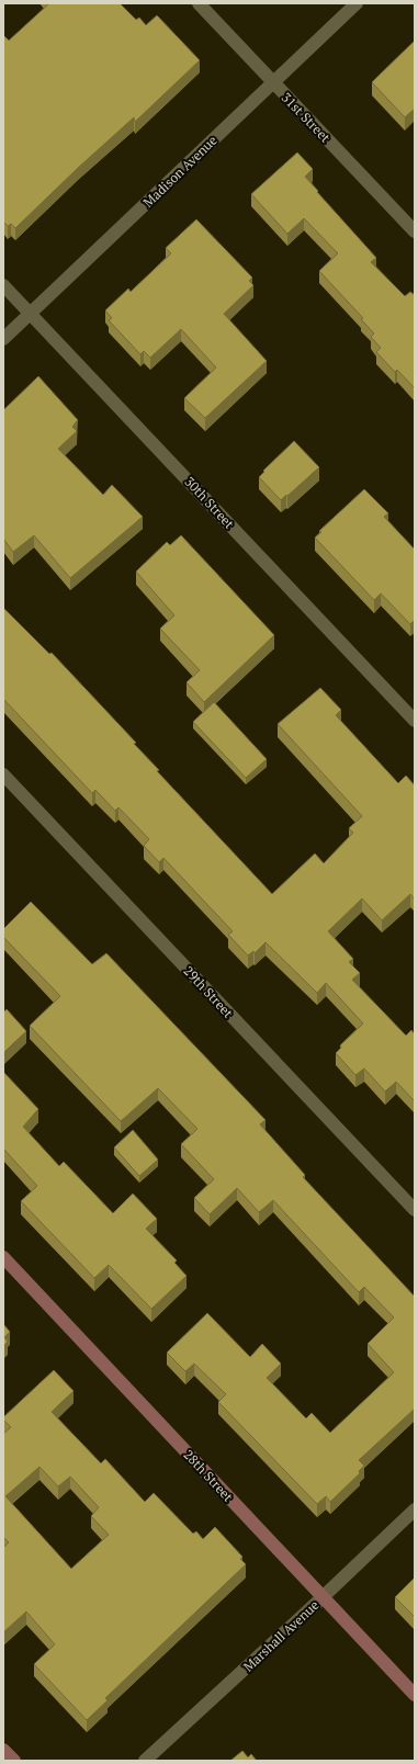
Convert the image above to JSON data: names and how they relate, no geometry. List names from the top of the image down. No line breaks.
{"streets":{"main road":["28th Street"],"street":["31st Street","Madison Avenue","30th Street","29th Street","Marshall Avenue"]},"crossings":[["31st Street","Madison Avenue"],["Madison Avenue","30th Street"],["28th Street","Marshall Avenue"]]}
